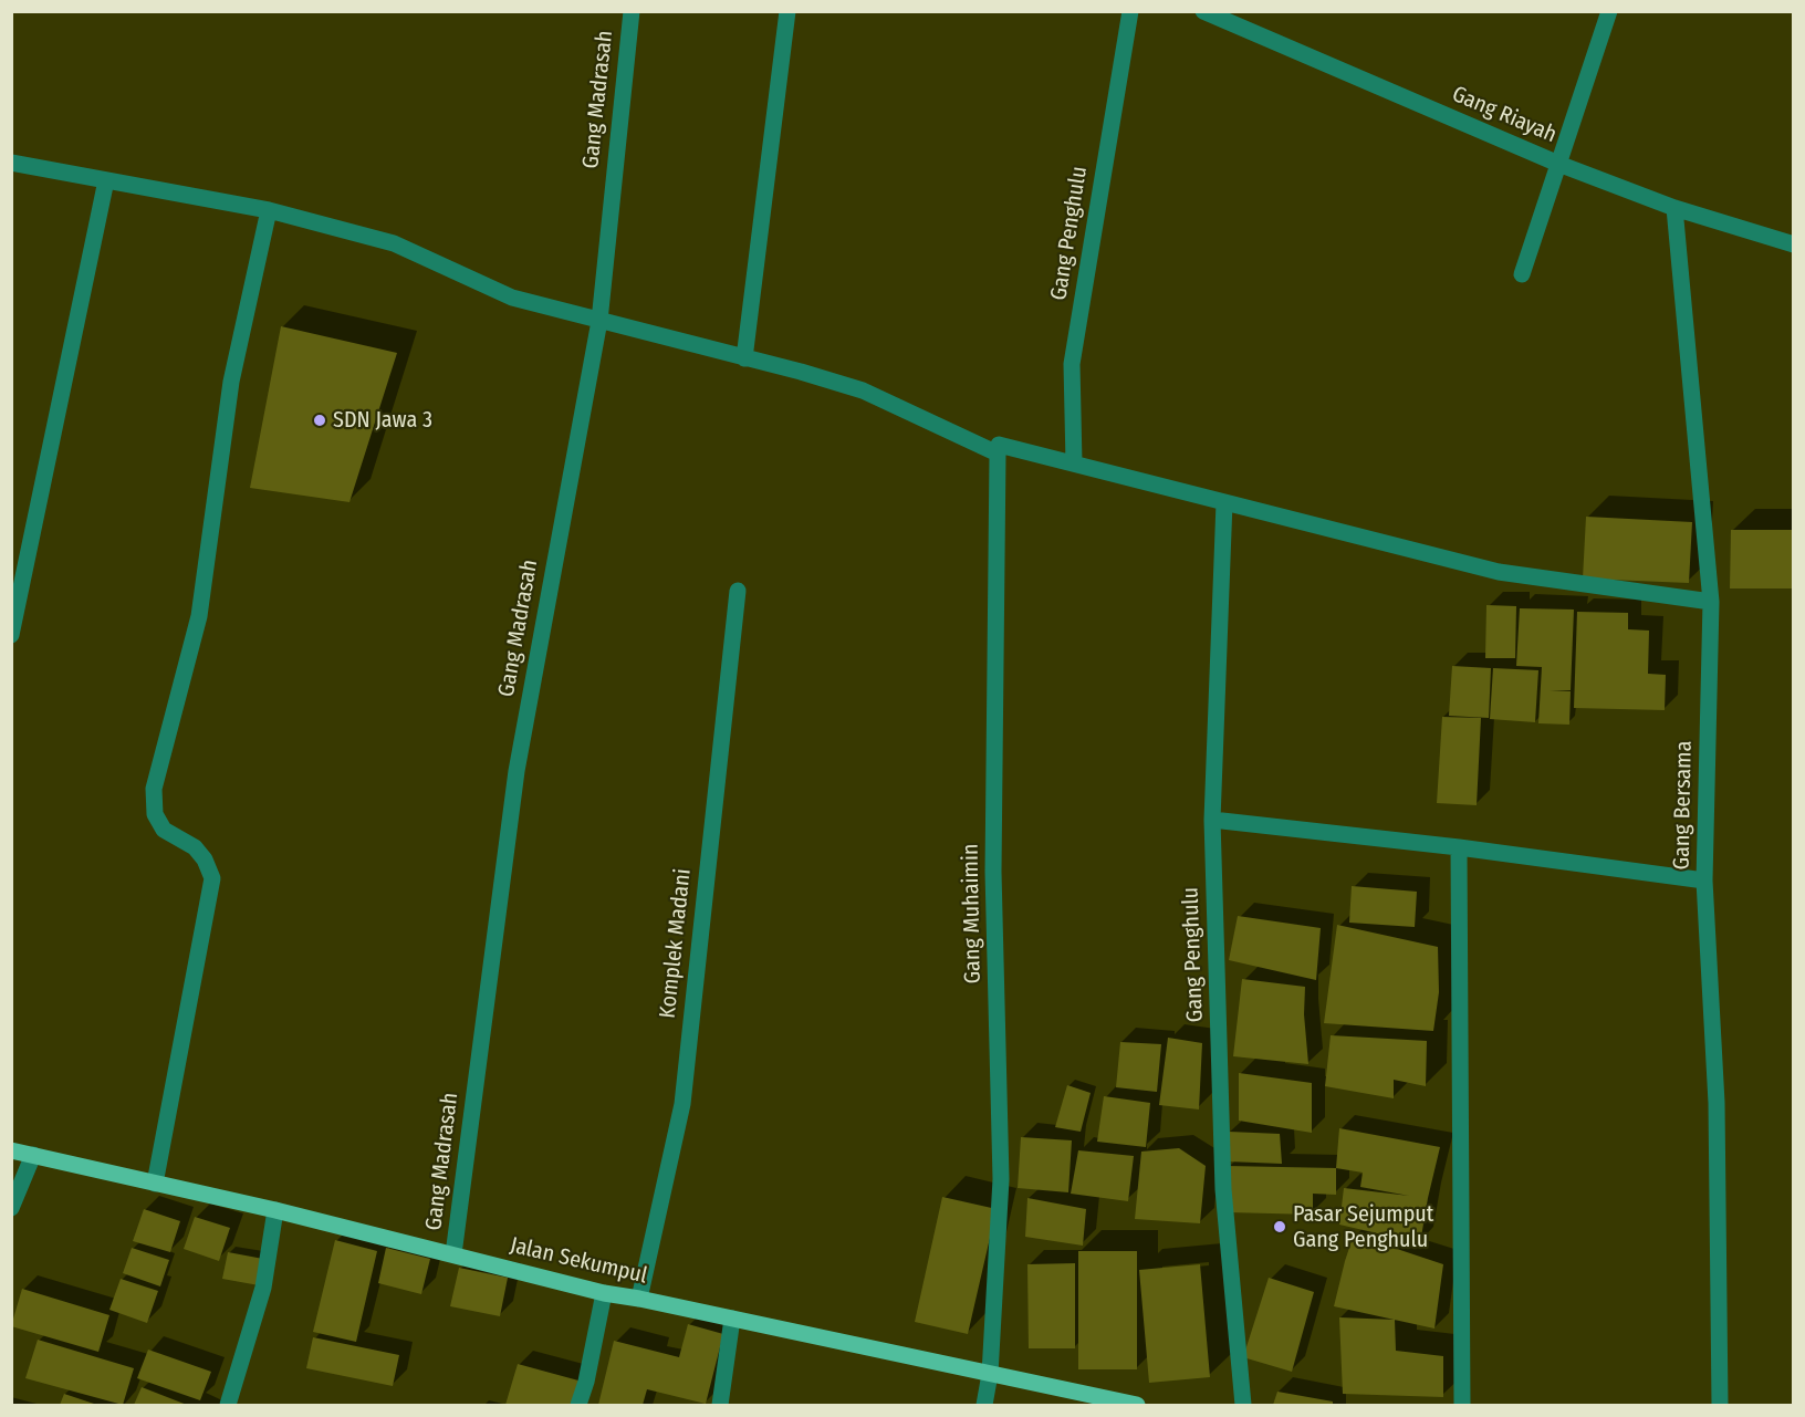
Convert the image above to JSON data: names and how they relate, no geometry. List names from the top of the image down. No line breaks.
{"streets":{"main road":["Jalan Sekumpul"],"street":["Gang Madrasah","Gang Riayah","Gang Penghulu","Gang Bersama","Gang Muhaimin","Komplek Madani"]},"crossings":[["Gang Madrasah","Jalan Sekumpul"],["Gang Riayah","Gang Bersama"],["Gang Muhaimin","Jalan Sekumpul"],["Komplek Madani","Jalan Sekumpul"]],"places":["SDN Jawa 3","Pasar Sejumput Gang Penghulu"]}
